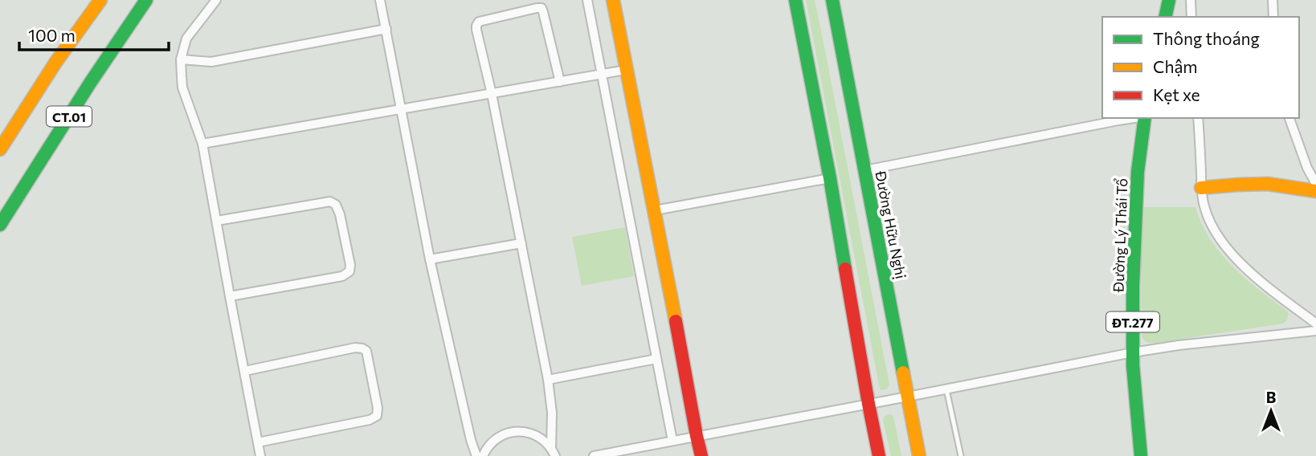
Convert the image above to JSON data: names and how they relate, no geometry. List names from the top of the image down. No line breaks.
{"streets":{"main road":["CT.01","Đường Hữu Nghị","Đường Lý Thái Tổ","ĐT.277"]},"legend":["Thông thoáng","Chậm","Kẹt xe"],"scale_bar":"100 m","north":"top"}
